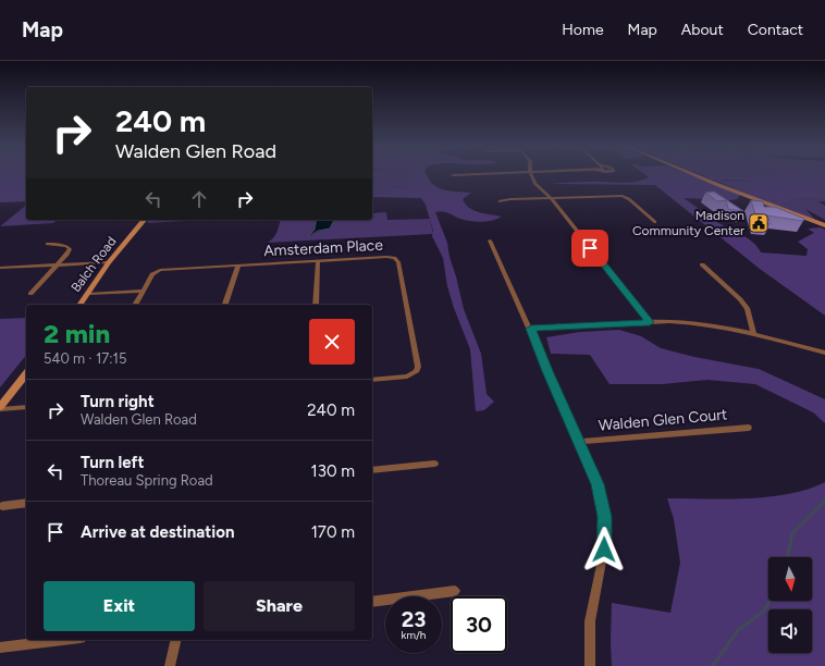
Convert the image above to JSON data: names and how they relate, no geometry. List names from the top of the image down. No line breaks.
{"streets":{"street":["Amsterdam Place","Balch Road","Walden Glen Court"]},"places":{"public building":["Madison Community Center"]},"north":"bottom","page":{"header":"Map","nav":["Home","Map","About","Contact"],"turn":["240 m","Walden Glen Road"],"heading":["2 min","540 m · 17:15"],"list":[{"name":"Turn right","note":"Walden Glen Road","value":"240 m"},{"name":"Turn left","note":"Thoreau Spring Road","value":"130 m"},{"name":"Arrive at destination","value":"170 m"}],"buttons":["Exit","Share"],"speed":"23 km/h","limit":"30"}}
